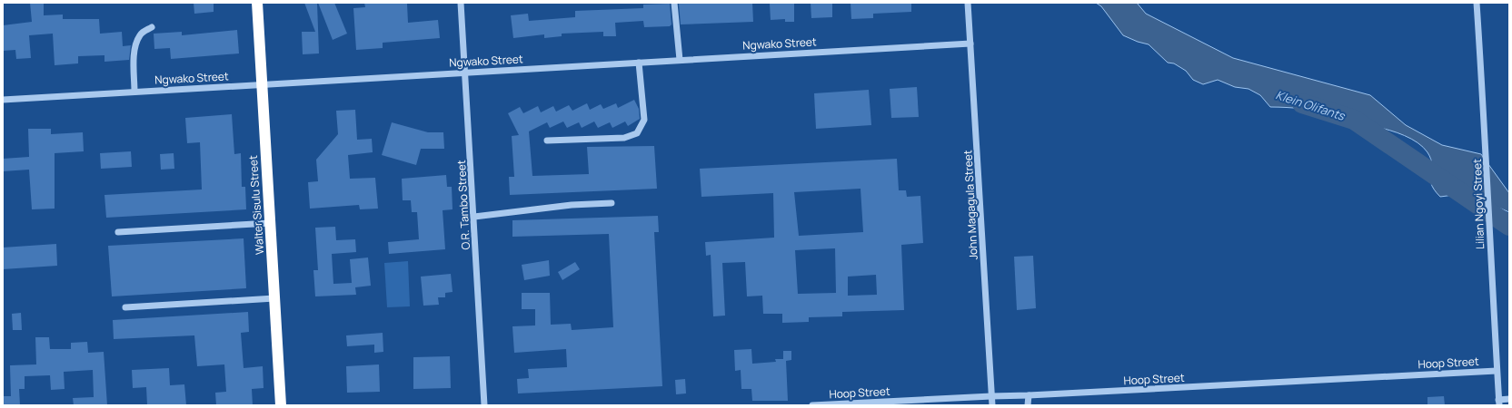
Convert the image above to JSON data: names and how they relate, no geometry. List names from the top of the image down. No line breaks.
{"streets":{"highway":["Walter Sisulu Street"],"street":["Ngwako Street","Lilian Ngoyi Street","O.R. Tambo Street","John Magagula Street","Hoop Street"]},"crossings":[["Ngwako Street","Walter Sisulu Street"],["Ngwako Street","O.R. Tambo Street"],["Ngwako Street","John Magagula Street"],["Lilian Ngoyi Street","Hoop Street"],["John Magagula Street","Hoop Street"]],"water":["Klein Olifants"]}
